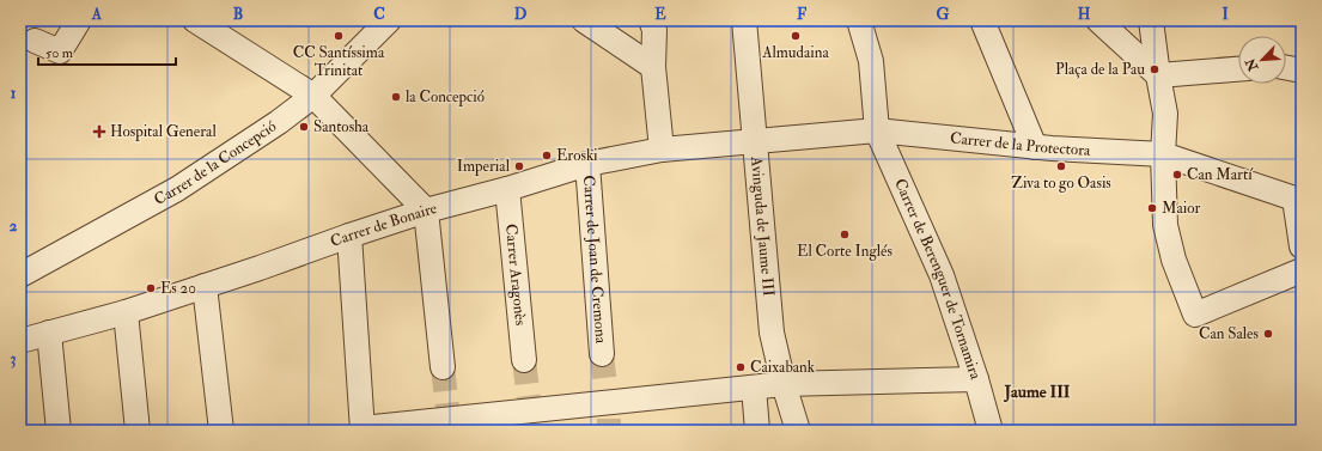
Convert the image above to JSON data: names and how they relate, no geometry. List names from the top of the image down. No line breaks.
{"streets":{"street":["Carrer de la Protectora","Carrer de la Concepció","Carrer de Bonaire","Avinguda de Jaume III","Carrer de Joan de Cremona","Carrer Aragonès","Carrer de Berenguer de Tornamira"]},"crossings":[["Carrer de la Protectora","Carrer de Berenguer de Tornamira"],["Carrer de Bonaire","Avinguda de Jaume III"],["Carrer de Bonaire","Carrer de Joan de Cremona"],["Carrer de Bonaire","Carrer Aragonès"]],"districts":["Jaume III"],"places":{"other":["CC Santíssima Trinitat","Almudaina","Plaça de la Pau","la Concepció","Santosha","Eroski","Imperial","Ziva to go Oasis","Can Martí","Maior","El Corte Inglés","Es 20","Can Sales","Caixabank"],"health":["Hospital General"]},"scale_bar":"50 m","north":"bottom left","grid":{"columns":["A","B","C","D","E","F","G","H","I"],"rows":["1","2","3"]}}
